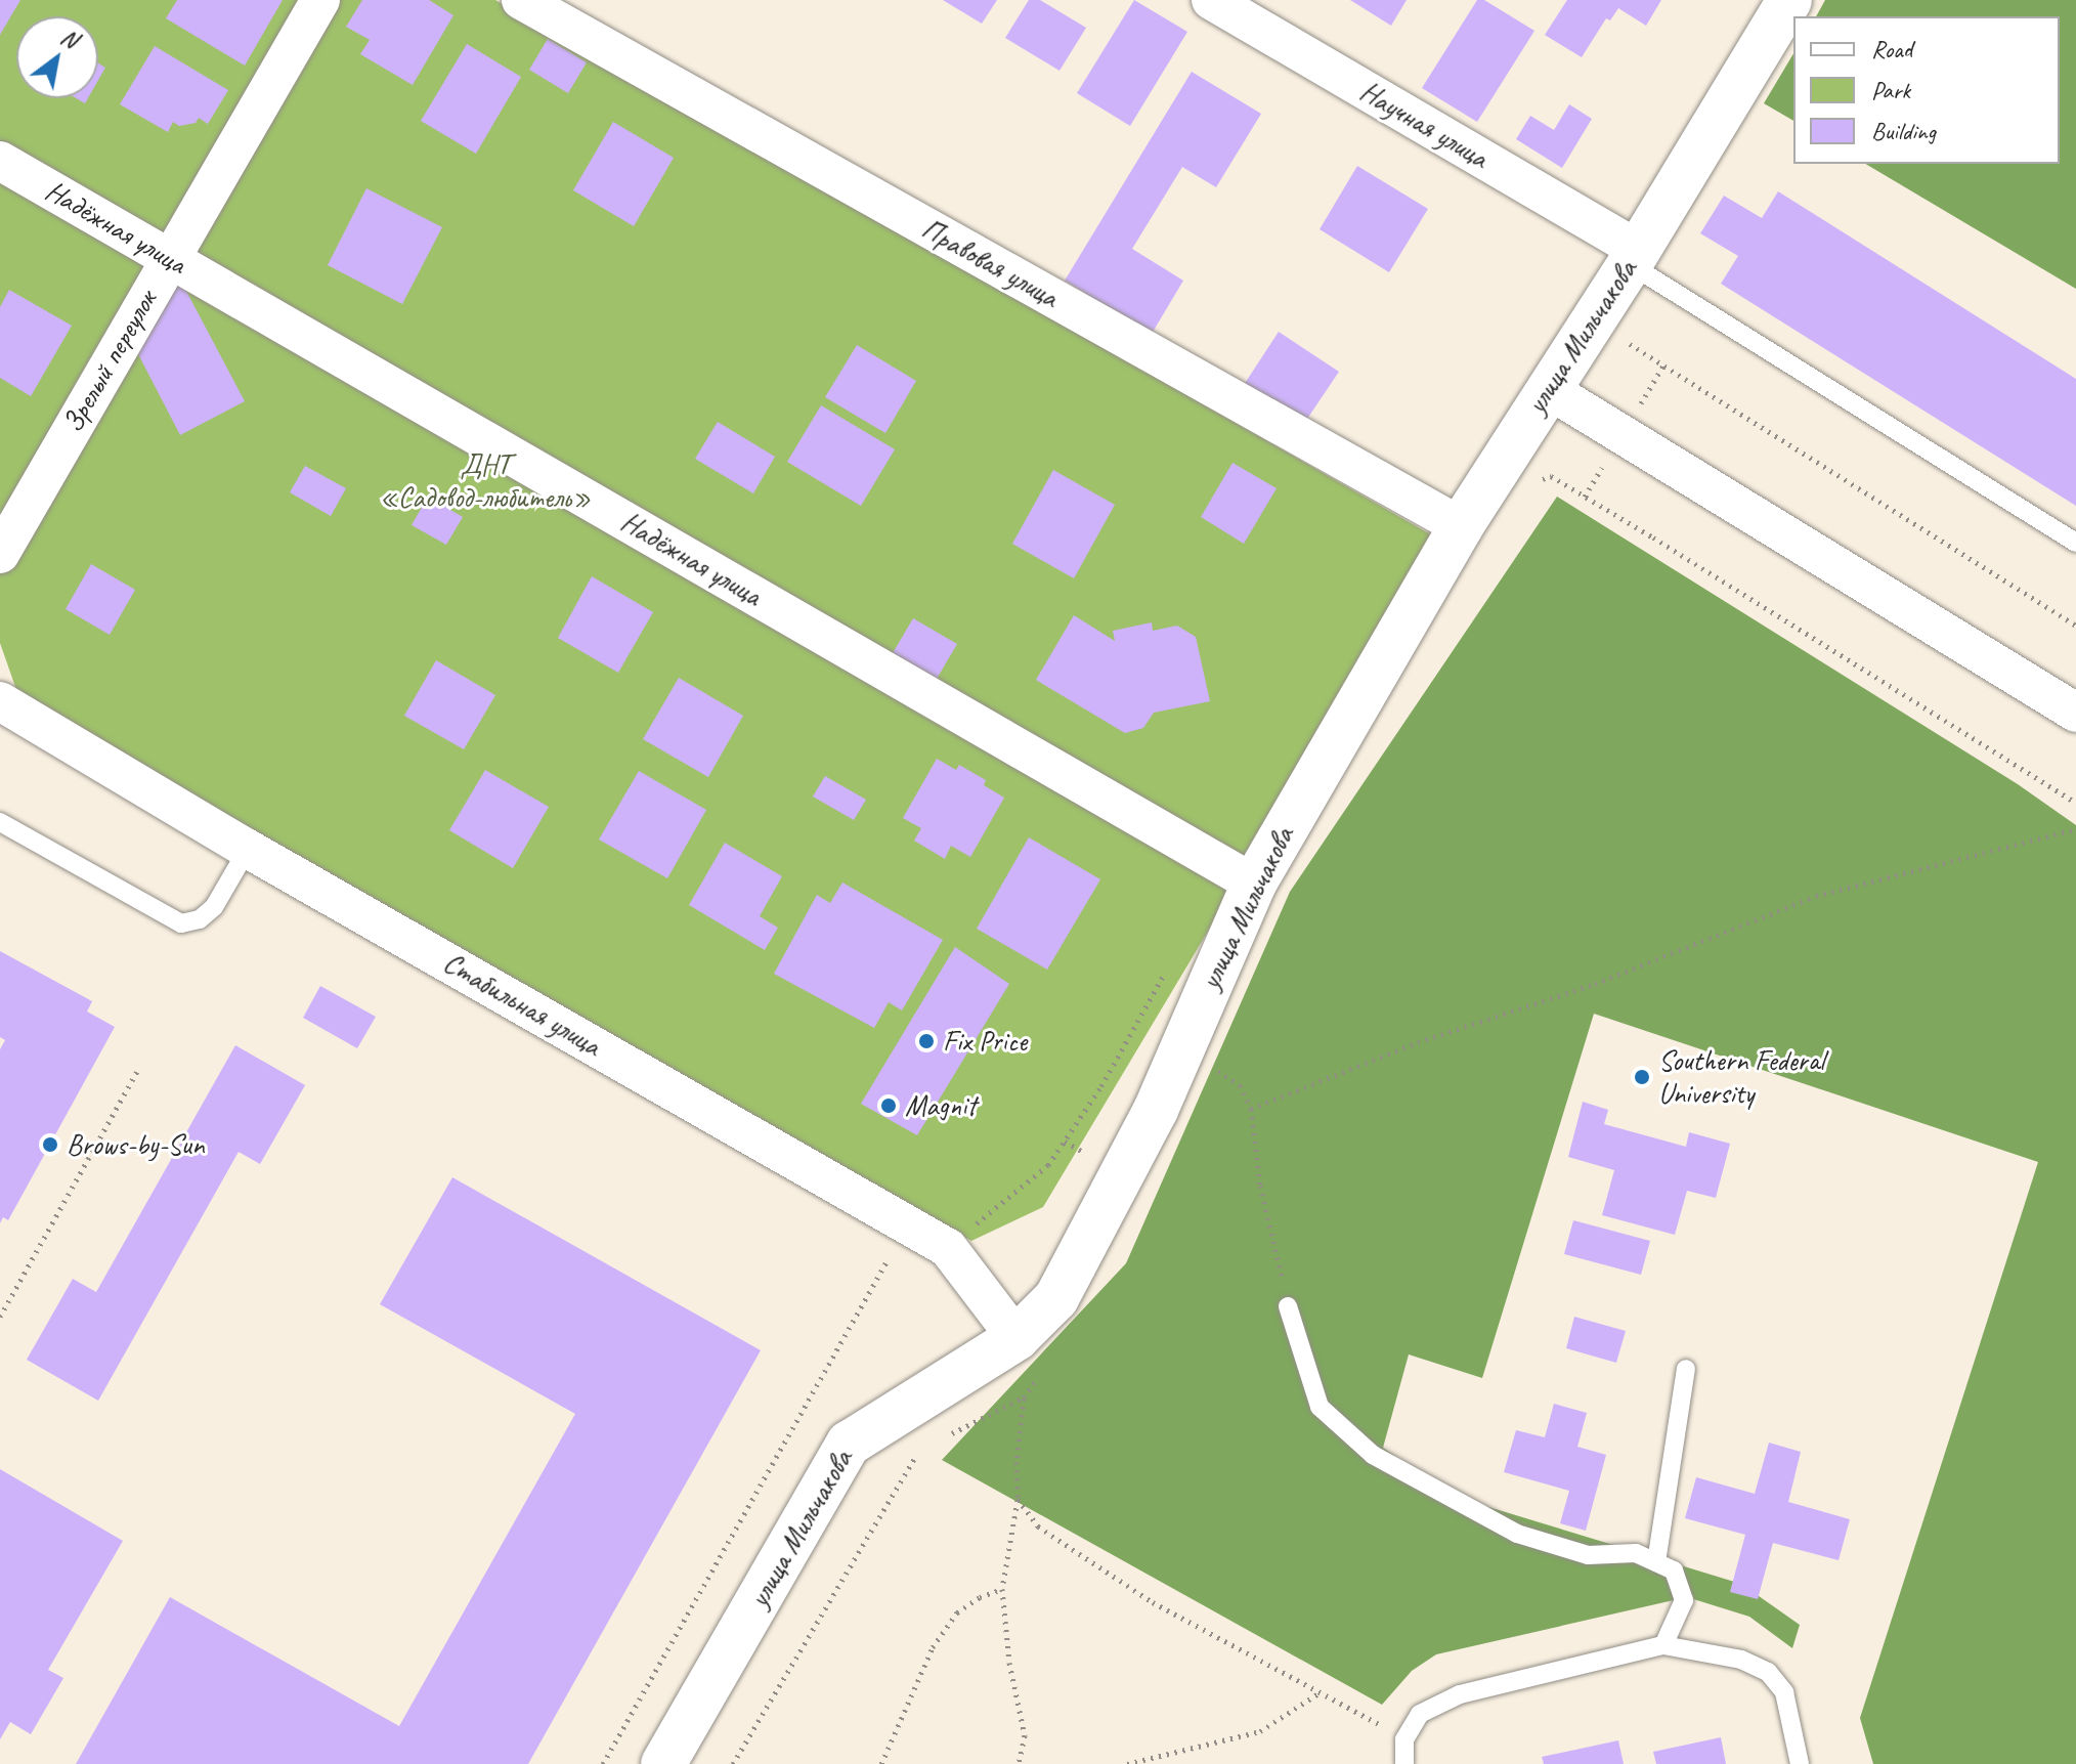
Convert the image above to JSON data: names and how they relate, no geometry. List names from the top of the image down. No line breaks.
{"streets":{"street":["Научная улица","Надёжная улица","Правовая улица","улица Мильчакова","Зрелый переулок","Стабильная улица"]},"crossings":[["Научная улица","улица Мильчакова"],["Надёжная улица","улица Мильчакова"],["Надёжная улица","Зрелый переулок"],["Правовая улица","улица Мильчакова"],["улица Мильчакова","Стабильная улица"]],"parks":["ДНТ «Садовод-любитель»"],"places":["Fix Price","Southern Federal University","Magnit","Brows-by-Sun"],"legend":["Road","Park","Building"],"north":"top right"}
